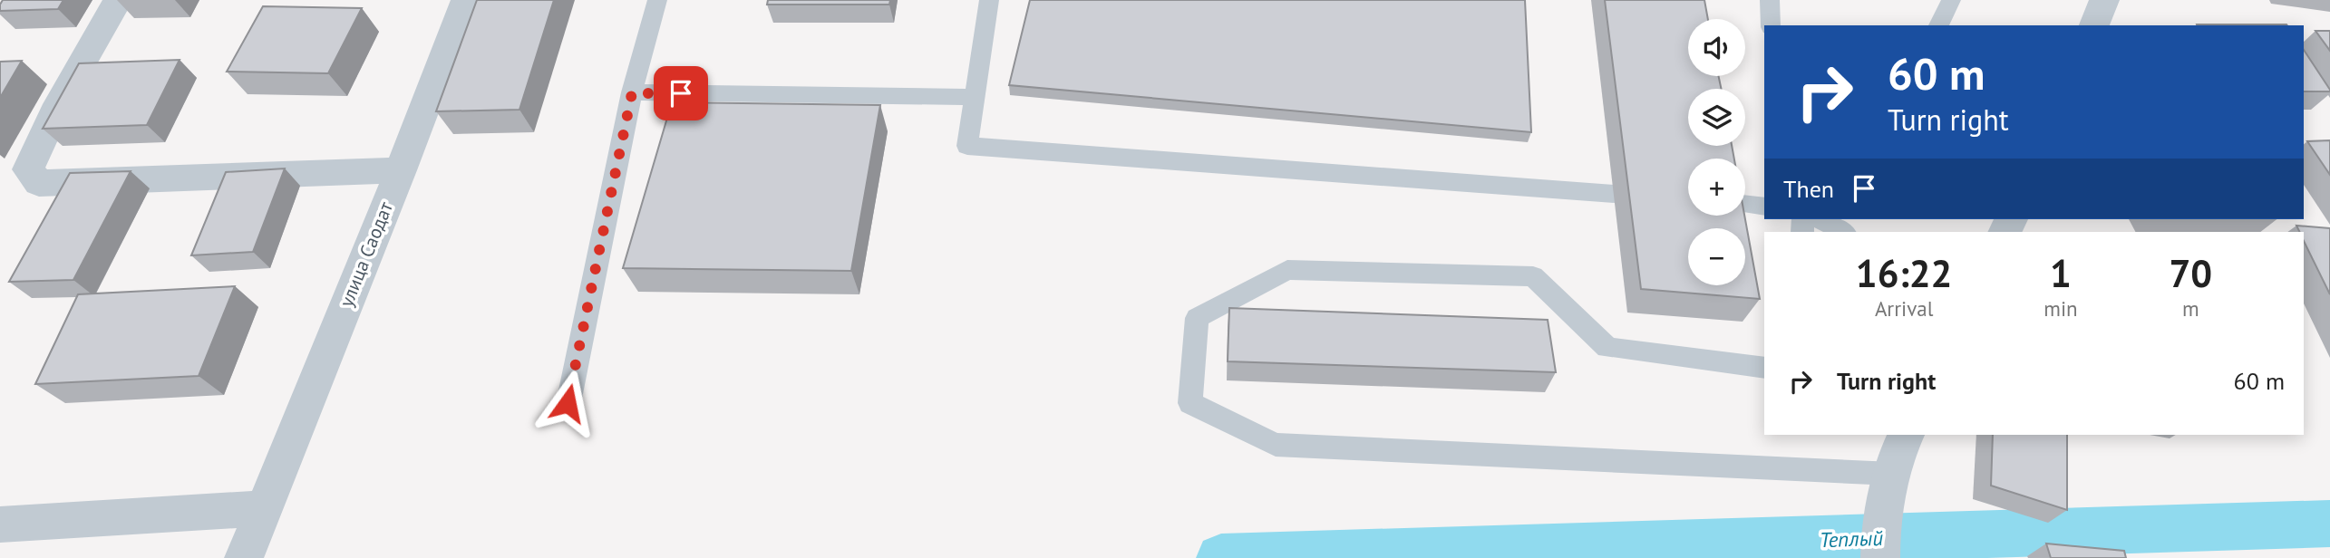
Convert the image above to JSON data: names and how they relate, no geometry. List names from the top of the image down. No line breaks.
{"streets":{"street":["улица Саодат"]},"water":["Теплый"],"page":{"map_buttons":["+","−"],"turn":["60 m","Turn right"],"then":"Then","eta":["16:22","Arrival","1","min","70","m"],"list":[{"name":"Turn right","value":"60 m"}]}}
